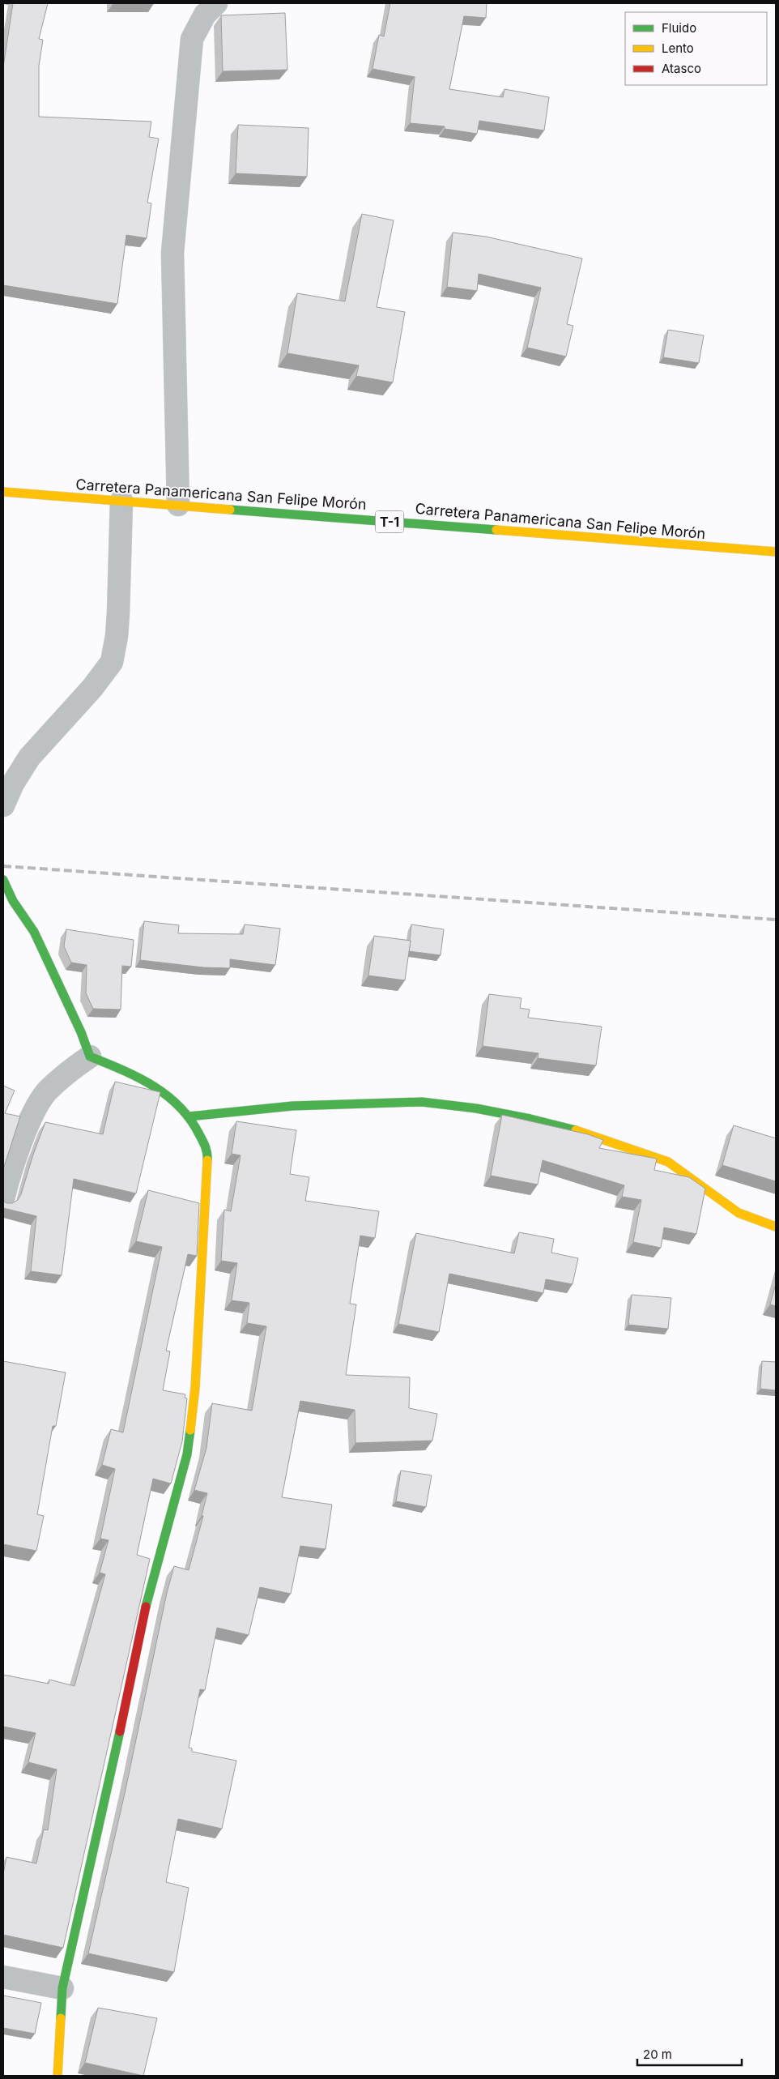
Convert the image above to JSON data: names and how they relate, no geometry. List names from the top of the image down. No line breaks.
{"streets":{"street":["Carretera Panamericana San Felipe Morón","T-1"]},"legend":["Fluido","Lento","Atasco"],"scale_bar":"20 m"}
